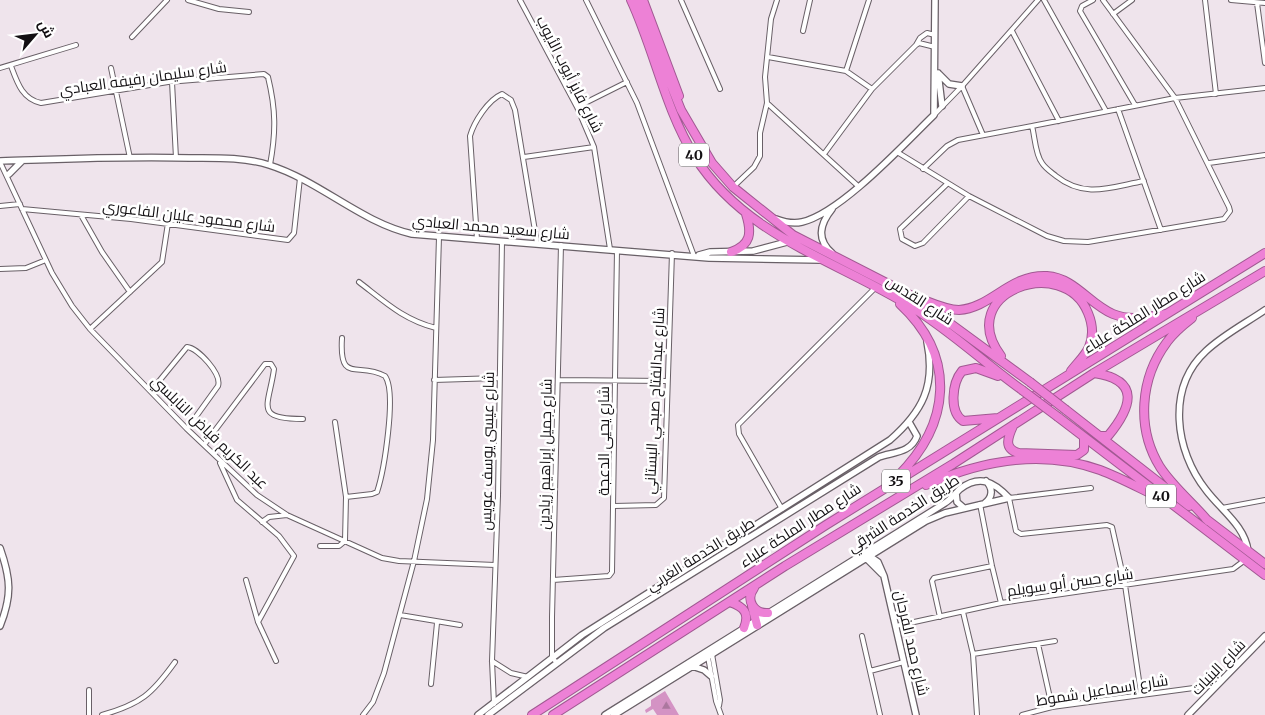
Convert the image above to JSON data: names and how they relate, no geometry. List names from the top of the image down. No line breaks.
{"streets":{"highway":["40","شارع القدس","شارع مطار الملكة علياء","35"],"street":["شارع فايز أيوب الأيوب","شارع سليمان رفيفه العبادي","شارع محمود عليان الفاعوري","شارع سعيد محمد العبادي","شارع عبدالفتاح صبحي البستاني","عبد الكريم فياض النابلسي","شارع يحيى الدعجة","شارع عيسى يوسف عويس","شارع جميل إبراهيم زيادين","طريق الخدمة الشرقي","طريق الخدمة الغربي","شارع حسن أبو سويلم","شارع حمد الفرحان","شارع البنيات","شارع إسماعيل شموط"]},"crossings":[["شارع فايز أيوب الأيوب","شارع سعيد محمد العبادي"],["شارع سليمان رفيفه العبادي","شارع سعيد محمد العبادي"],["شارع محمود عليان الفاعوري","شارع سعيد محمد العبادي"],["شارع محمود عليان الفاعوري","عبد الكريم فياض النابلسي"],["شارع سعيد محمد العبادي","شارع القدس"],["شارع سعيد محمد العبادي","شارع عبدالفتاح صبحي البستاني"],["شارع سعيد محمد العبادي","عبد الكريم فياض النابلسي"],["شارع سعيد محمد العبادي","شارع يحيى الدعجة"],["شارع سعيد محمد العبادي","شارع عيسى يوسف عويس"],["شارع سعيد محمد العبادي","شارع جميل إبراهيم زيادين"],["شارع القدس","شارع حسن أبو سويلم"],["شارع عبدالفتاح صبحي البستاني","شارع يحيى الدعجة"],["عبد الكريم فياض النابلسي","شارع عيسى يوسف عويس"],["شارع يحيى الدعجة","شارع جميل إبراهيم زيادين"],["شارع عيسى يوسف عويس","طريق الخدمة الغربي"],["شارع جميل إبراهيم زيادين","طريق الخدمة الغربي"],["طريق الخدمة الشرقي","شارع حمد الفرحان"],["شارع حسن أبو سويلم","شارع حمد الفرحان"],["شارع البنيات","شارع إسماعيل شموط"]],"north":"top right"}
